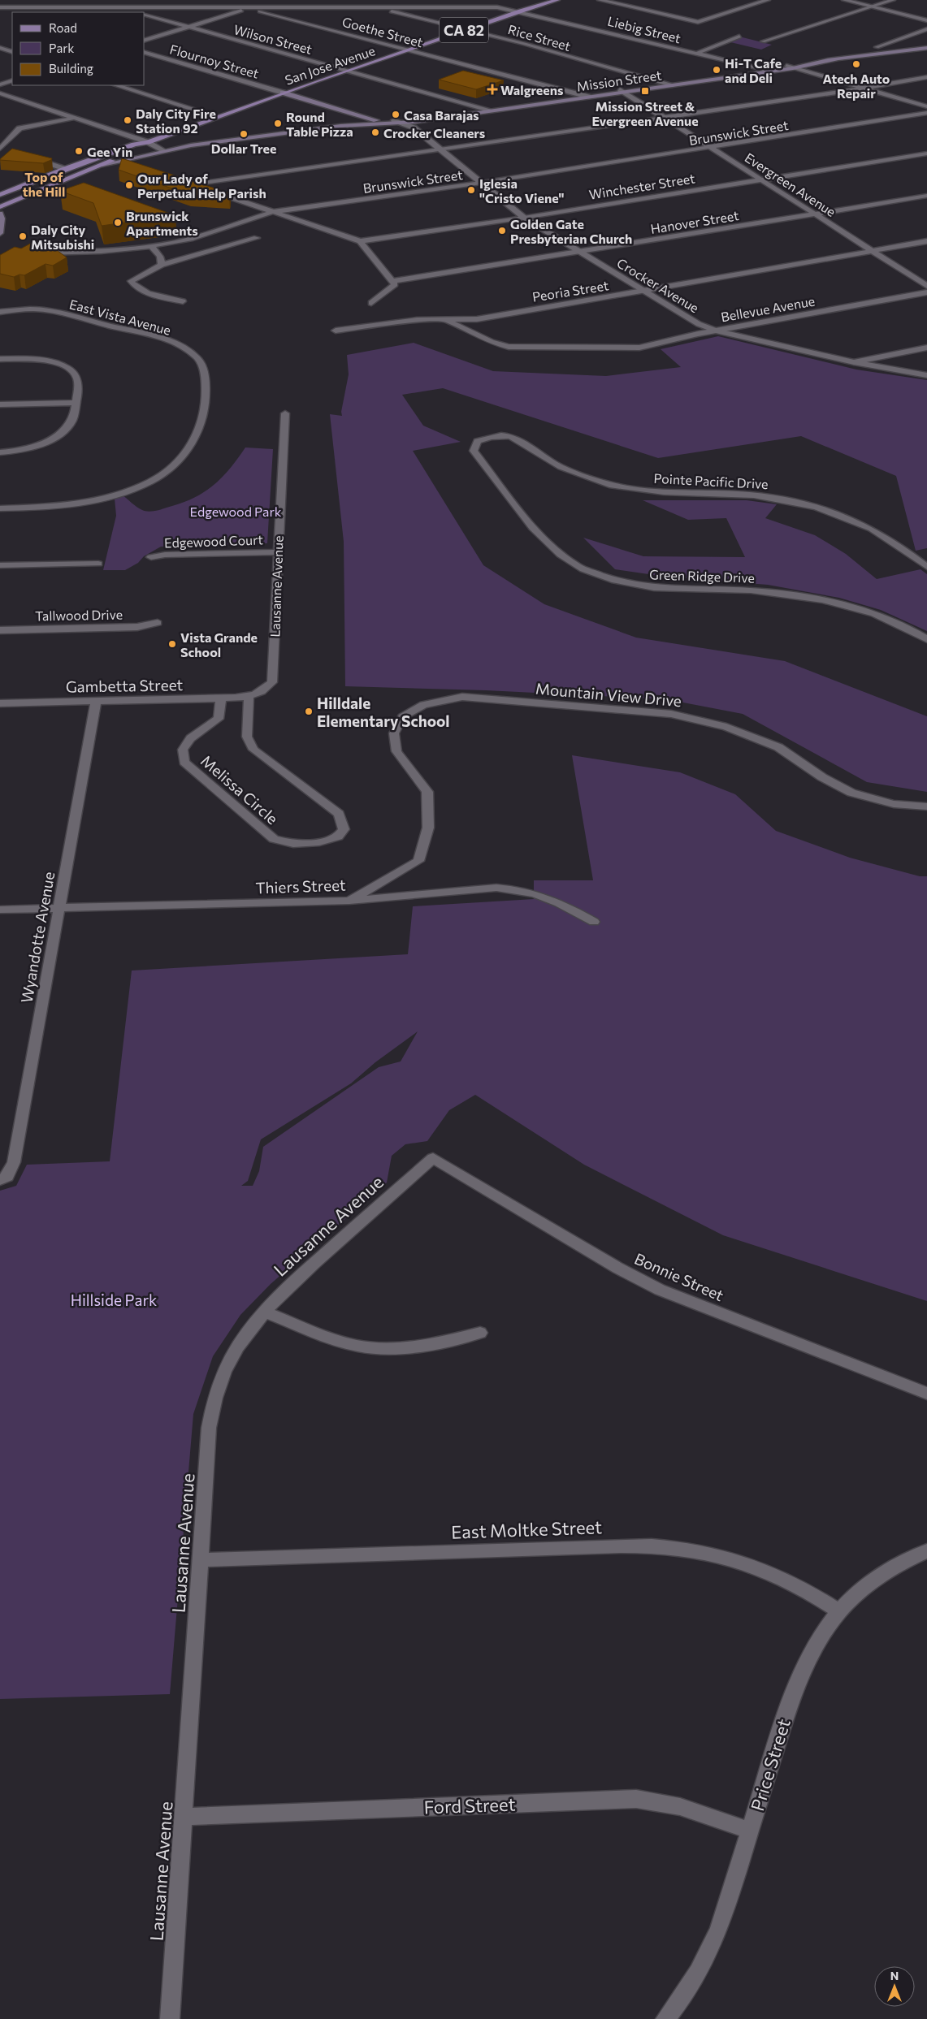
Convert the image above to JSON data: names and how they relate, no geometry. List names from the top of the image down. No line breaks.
{"streets":{"main road":["CA 82","Flournoy Street","San Jose Avenue","Mission Street"],"street":["Liebig Street","Goethe Street","Rice Street","Wilson Street","Brunswick Street","Evergreen Avenue","Winchester Street","Hanover Street","Crocker Avenue","Peoria Street","Bellevue Avenue","East Vista Avenue","Pointe Pacific Drive","Edgewood Court","Green Ridge Drive","Lausanne Avenue","Tallwood Drive","Gambetta Street","Mountain View Drive","Melissa Circle","Thiers Street","Wyandotte Avenue","Bonnie Street","East Moltke Street","Price Street","Ford Street"]},"crossings":[["Liebig Street","Rice Street"],["Liebig Street","San Jose Avenue"],["Liebig Street","Mission Street"],["CA 82","San Jose Avenue"],["Goethe Street","San Jose Avenue"],["Goethe Street","Mission Street"],["Rice Street","San Jose Avenue"],["Rice Street","Mission Street"],["Wilson Street","San Jose Avenue"],["Wilson Street","Mission Street"],["Flournoy Street","San Jose Avenue"],["Flournoy Street","Mission Street"],["Mission Street","Evergreen Avenue"],["Mission Street","Crocker Avenue"],["Brunswick Street","Evergreen Avenue"],["Brunswick Street","Crocker Avenue"],["Evergreen Avenue","Winchester Street"],["Evergreen Avenue","Hanover Street"],["Evergreen Avenue","Peoria Street"],["Winchester Street","Crocker Avenue"],["Hanover Street","Crocker Avenue"],["Crocker Avenue","Peoria Street"],["Crocker Avenue","Bellevue Avenue"],["Peoria Street","Bellevue Avenue"],["Pointe Pacific Drive","Green Ridge Drive"],["Edgewood Court","Lausanne Avenue"],["Lausanne Avenue","Gambetta Street"],["Lausanne Avenue","Melissa Circle"],["Lausanne Avenue","Bonnie Street"],["Lausanne Avenue","East Moltke Street"],["Lausanne Avenue","Ford Street"],["Gambetta Street","Melissa Circle"],["Gambetta Street","Wyandotte Avenue"],["Mountain View Drive","Thiers Street"],["Thiers Street","Wyandotte Avenue"],["East Moltke Street","Price Street"],["Price Street","Ford Street"]],"districts":["Top of the Hill"],"parks":["Edgewood Park","Hillside Park"],"places":{"other":["Atech Auto Repair","Hi-T Cafe and Deli","Casa Barajas","Daly City Fire Station 92","Round Table Pizza","Crocker Cleaners","Dollar Tree","Gee Yin","Our Lady of Perpetual Help Parish","Iglesia \"Cristo Viene\"","Brunswick Apartments","Golden Gate Presbyterian Church","Daly City Mitsubishi","Vista Grande School","Hilldale Elementary School"],"health":["Walgreens"],"transit":["Mission Street & Evergreen Avenue"]},"legend":["Road","Park","Building"],"north":"top"}
